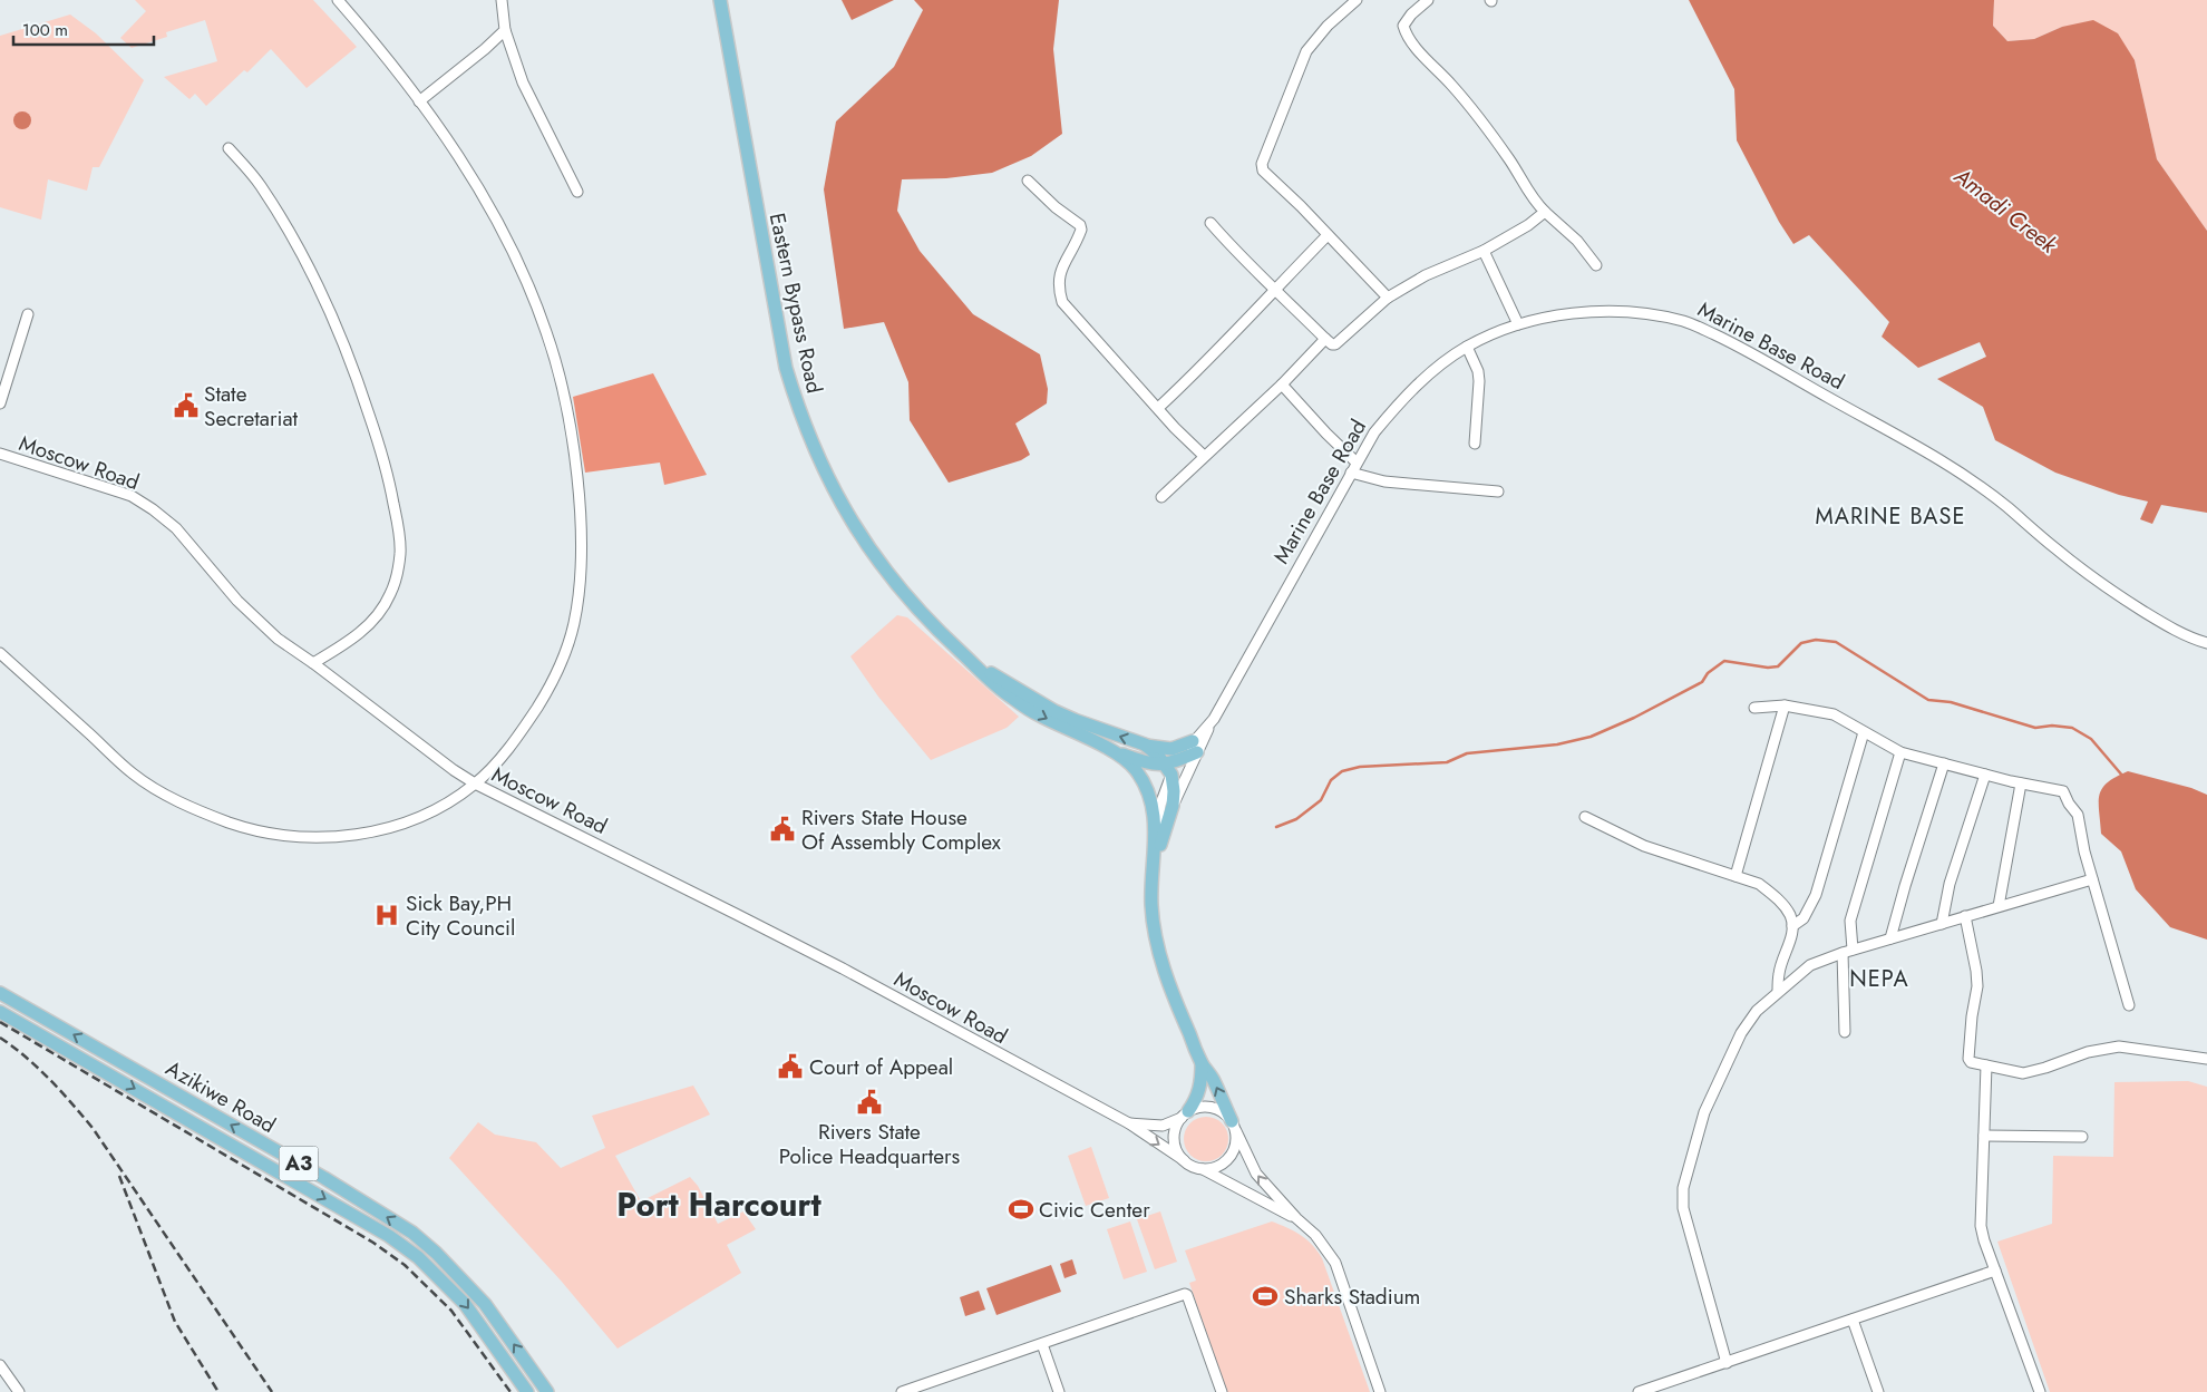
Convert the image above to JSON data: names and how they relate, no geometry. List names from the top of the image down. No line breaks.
{"streets":{"main road":["Eastern Bypass Road","Azikiwe Road","A3"],"street":["Marine Base Road","Moscow Road"]},"districts":["MARINE BASE","NEPA","Port Harcourt"],"water":["Amadi Creek"],"places":{"public building":["State Secretariat","Rivers State House Of Assembly Complex","Court of Appeal","Rivers State Police Headquarters"],"hospital":["Sick Bay,PH City Council"],"sports":["Civic Center","Sharks Stadium"]},"scale_bar":"100 m"}
